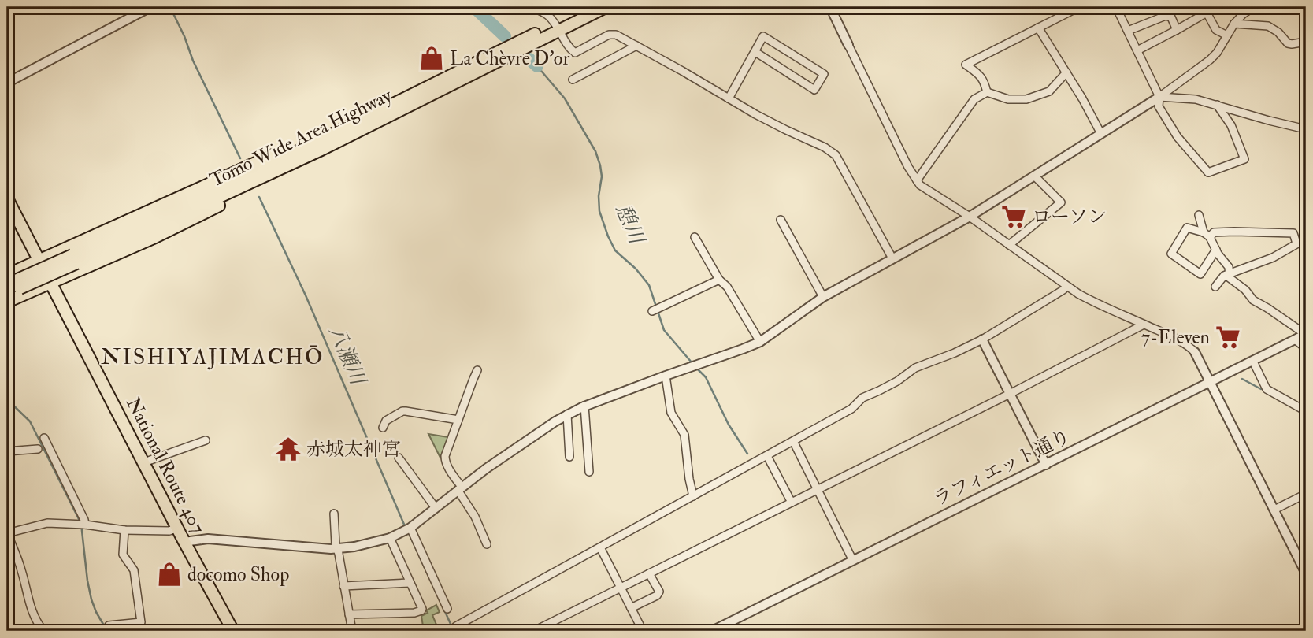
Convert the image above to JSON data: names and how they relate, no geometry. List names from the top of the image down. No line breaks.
{"streets":{"highway":["Tomo Wide Area Highway","National Route 407"],"street":["ラフィエット通り"]},"districts":["NISHIYAJIMACHŌ"],"water":["憩川","八瀬川"],"places":{"shop":["La Chèvre D'or","docomo Shop"],"supermarket":["ローソン","7-Eleven"],"temple":["赤城太神宮"]}}
